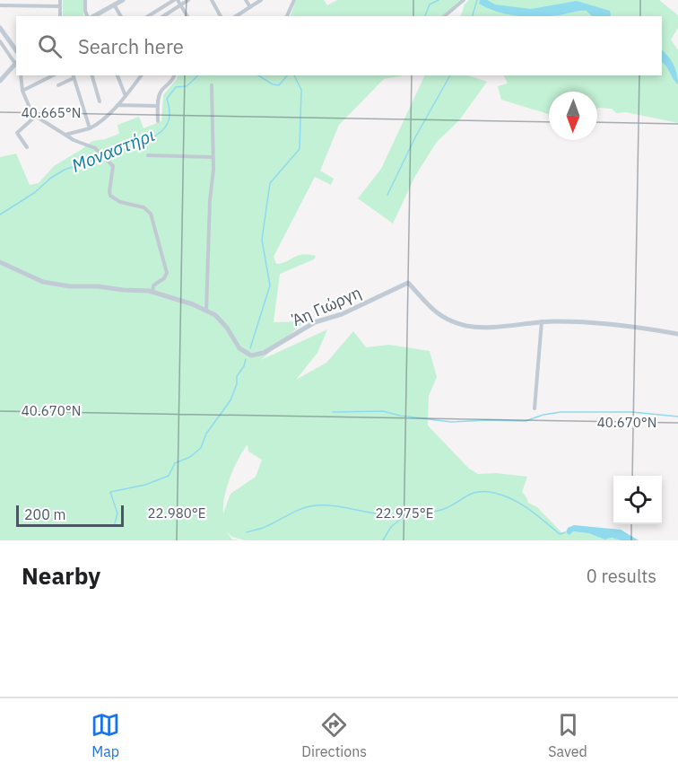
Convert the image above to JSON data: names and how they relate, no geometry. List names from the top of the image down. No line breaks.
{"streets":{"street":["Άη Γιώργη"]},"water":["Μοναστήρι"],"scale_bar":"200 m","north":"bottom","page":{"search":"Search here","scale":"200 m","heading":["Nearby","0 results"],"nav":["Map","Directions","Saved"]},"coordinates":["40.665°N","40.670°N","22.980°E","22.975°E"]}
